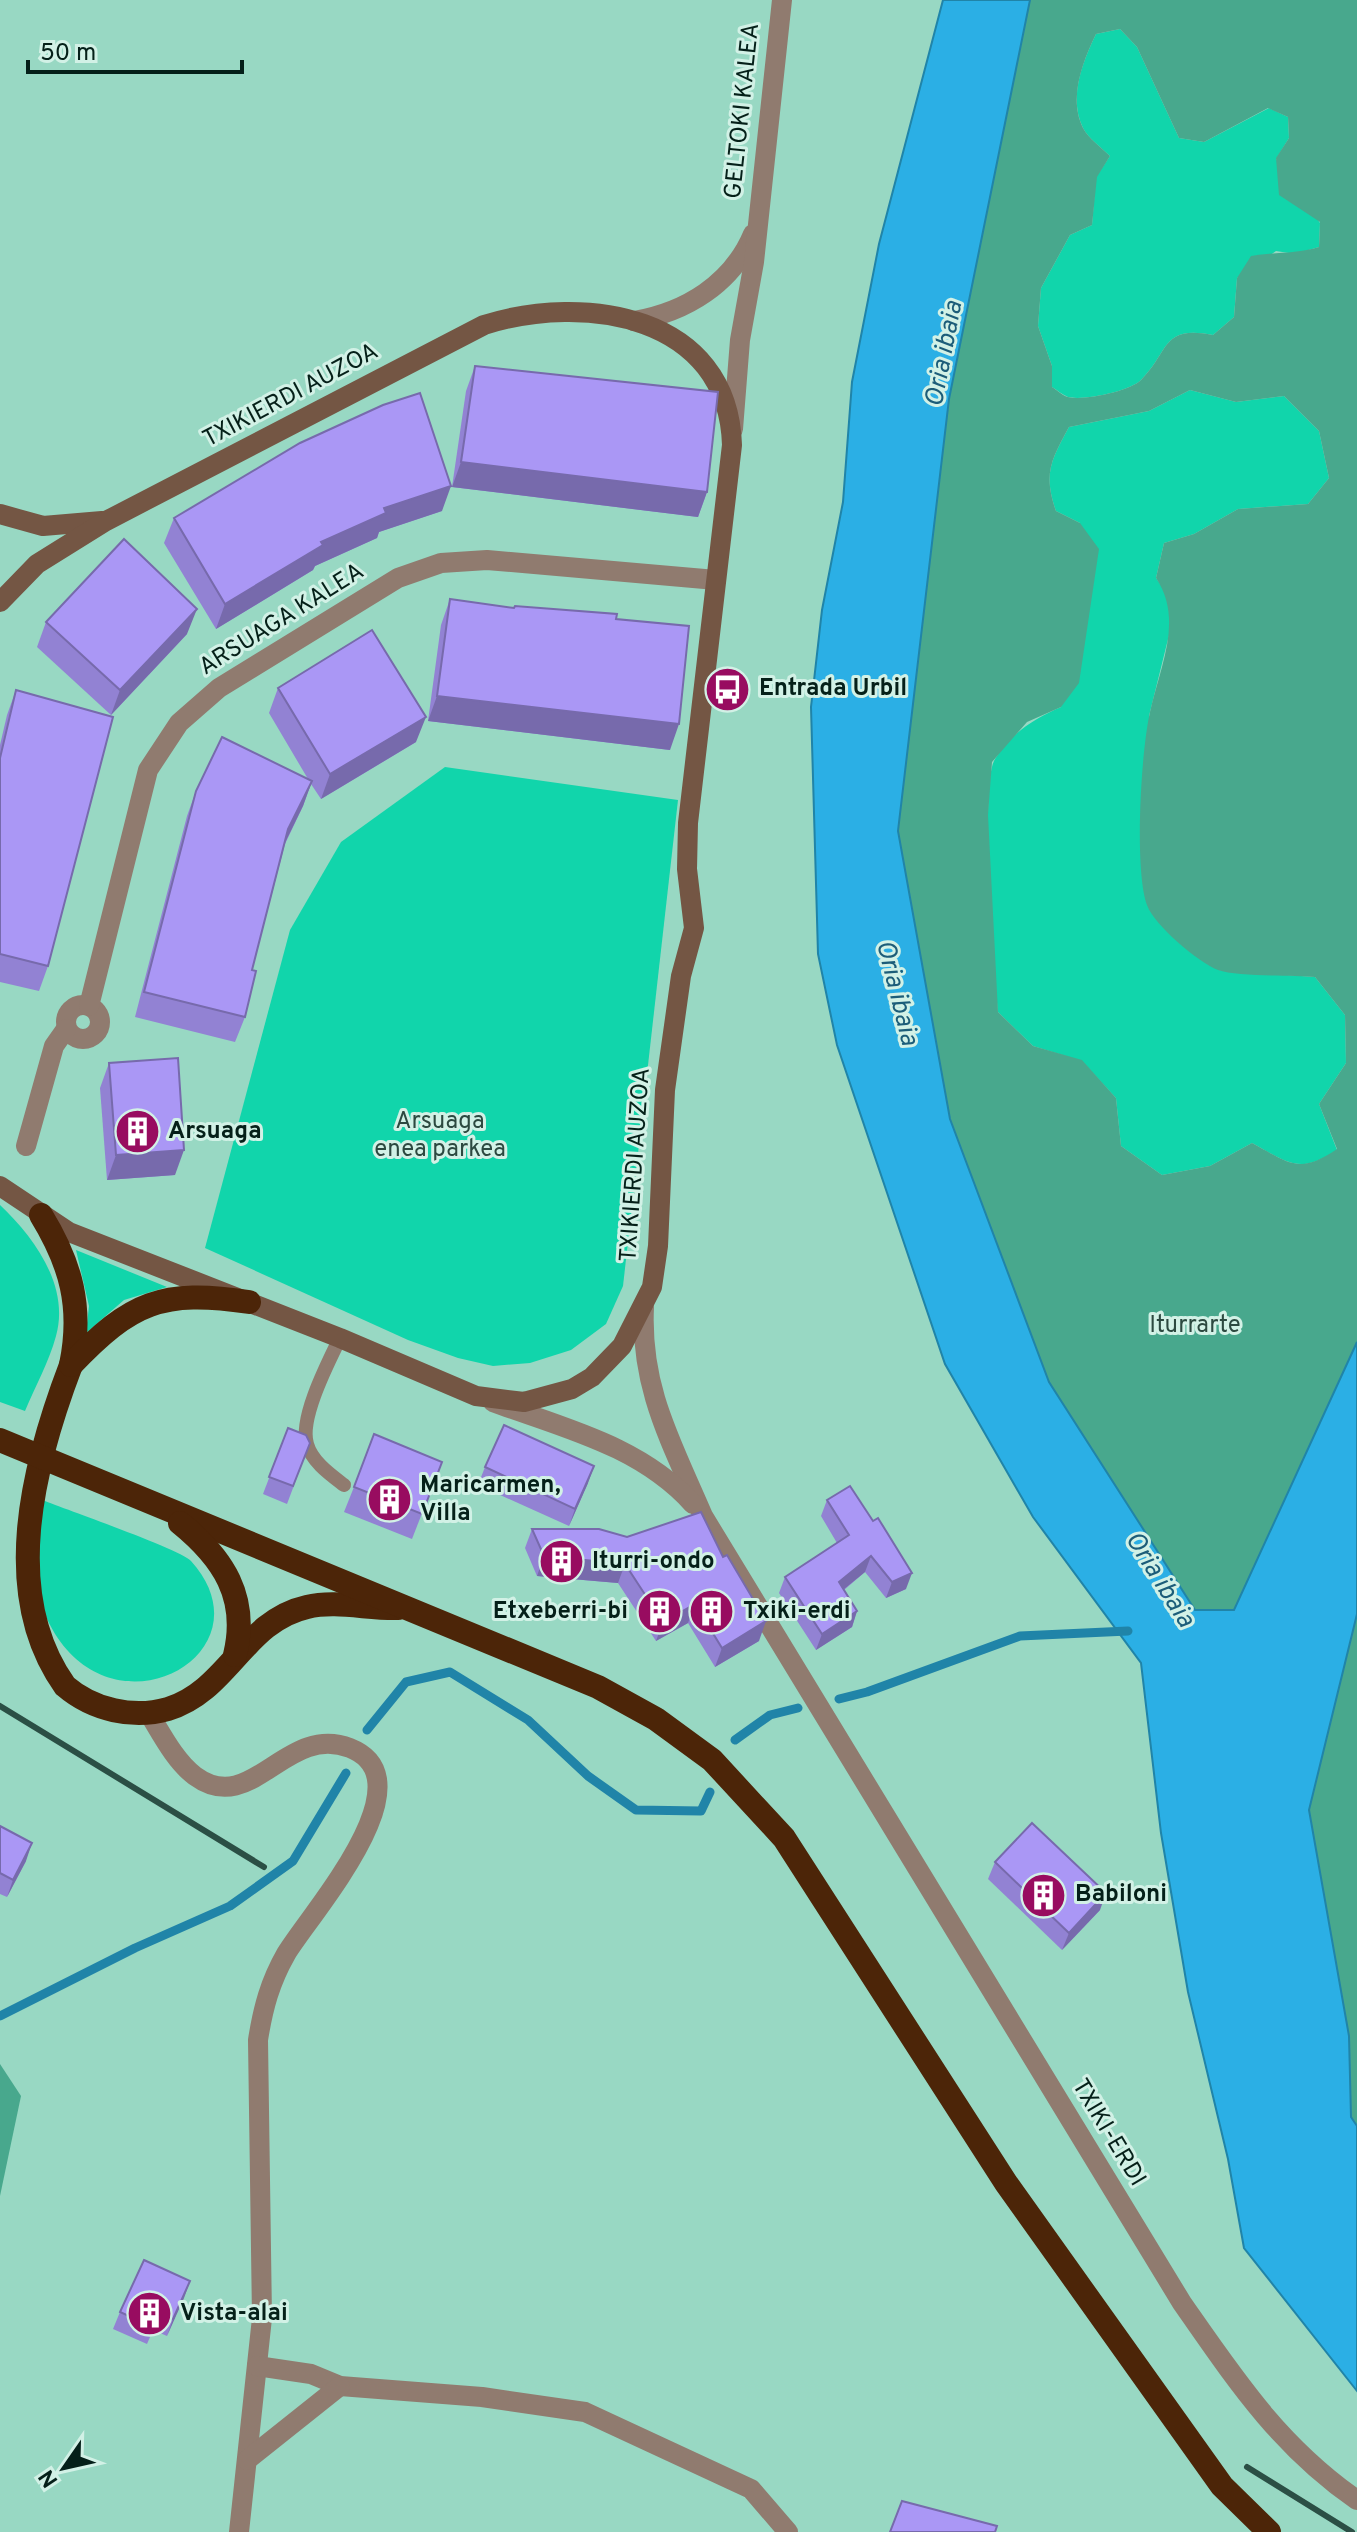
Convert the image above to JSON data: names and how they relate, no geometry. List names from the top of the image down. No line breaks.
{"streets":{"street":["GELTOKI KALEA","TXIKIERDI AUZOA","ARSUAGA KALEA","TXIKI-ERDI"]},"crossings":[["GELTOKI KALEA","TXIKIERDI AUZOA"],["TXIKIERDI AUZOA","ARSUAGA KALEA"]],"water":["Oria ibaia"],"parks":["Arsuaga enea parkea","Iturrarte"],"places":{"bus stop":["Entrada Urbil"],"building":["Arsuaga","Maricarmen, Villa","Iturri-ondo","Etxeberri-bi","Txiki-erdi","Babiloni","Vista-alai"]},"scale_bar":"50 m","north":"bottom left"}
